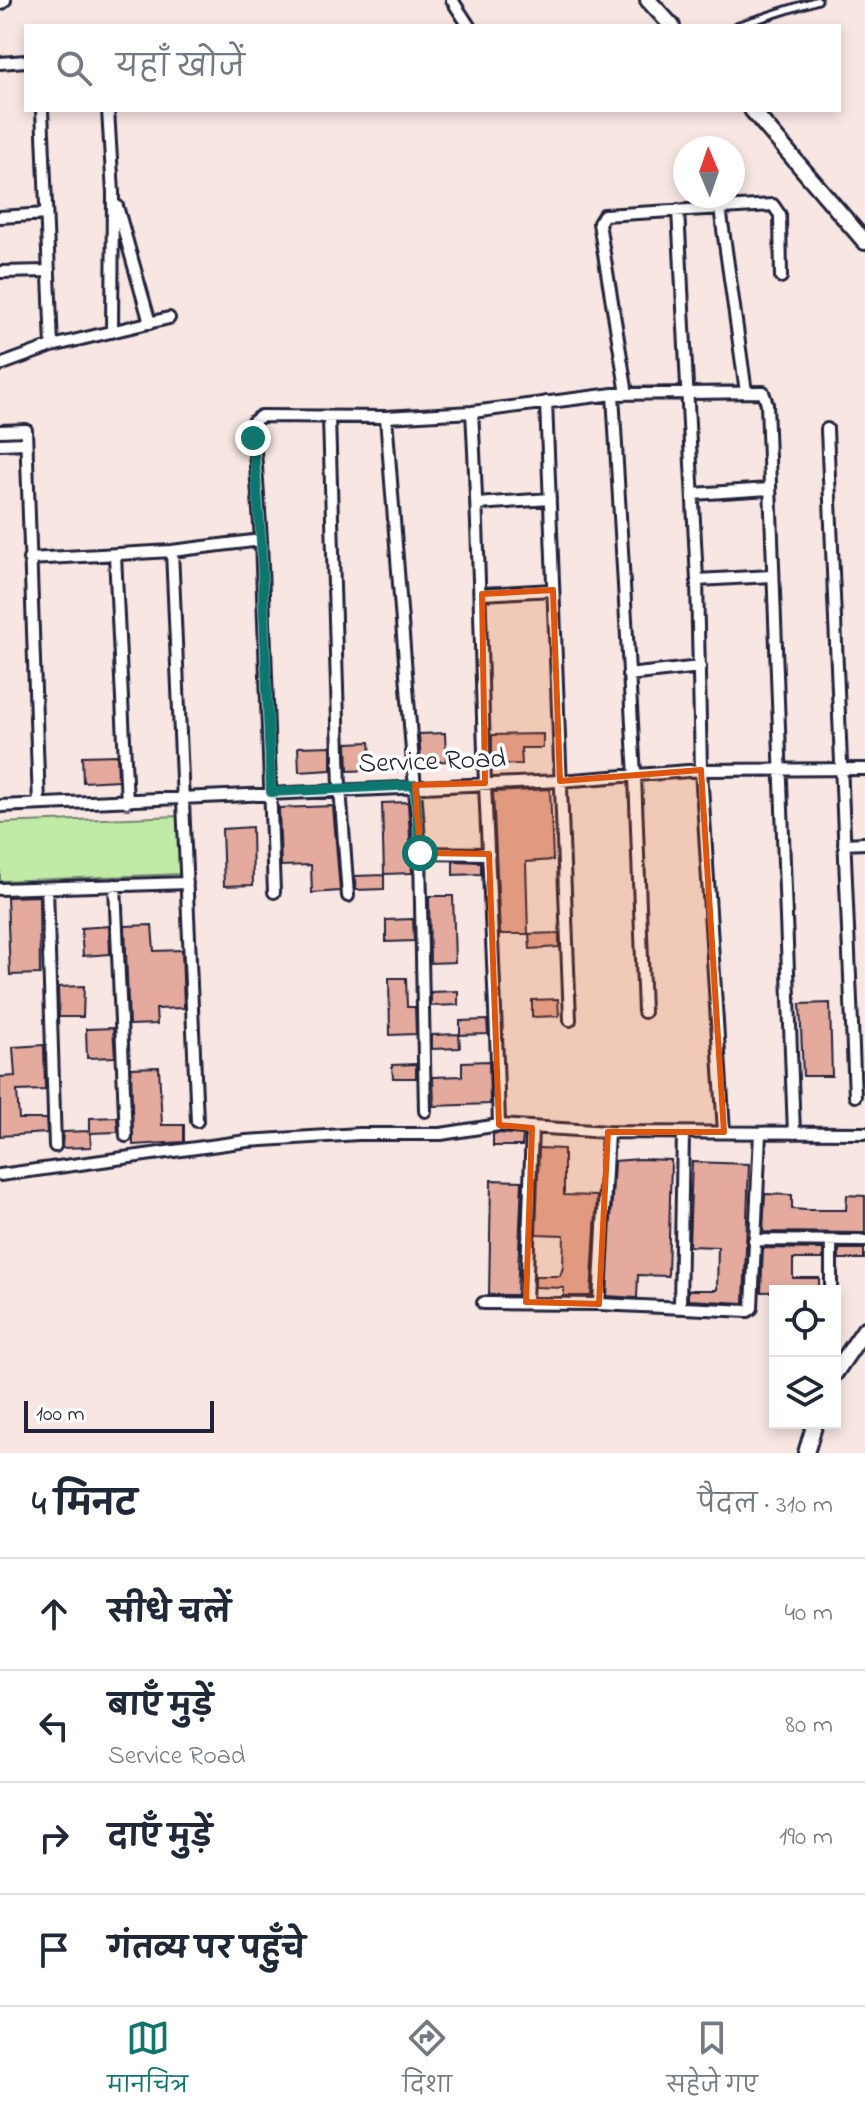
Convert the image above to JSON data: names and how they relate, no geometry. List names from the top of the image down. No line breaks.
{"streets":{"street":["Service Road"]},"scale_bar":"100 m","north":"top","page":{"search":"यहाँ खोजें","scale":"100 m","heading":["4 मिनट","पैदल · 310 m"],"list":[["सीधे चलें","40 m"],["बाएँ मुड़ें","Service Road","80 m"],["दाएँ मुड़ें","190 m"],"गंतव्य पर पहुँचे"],"nav":["मानचित्र","दिशा","सहेजे गए"]}}
